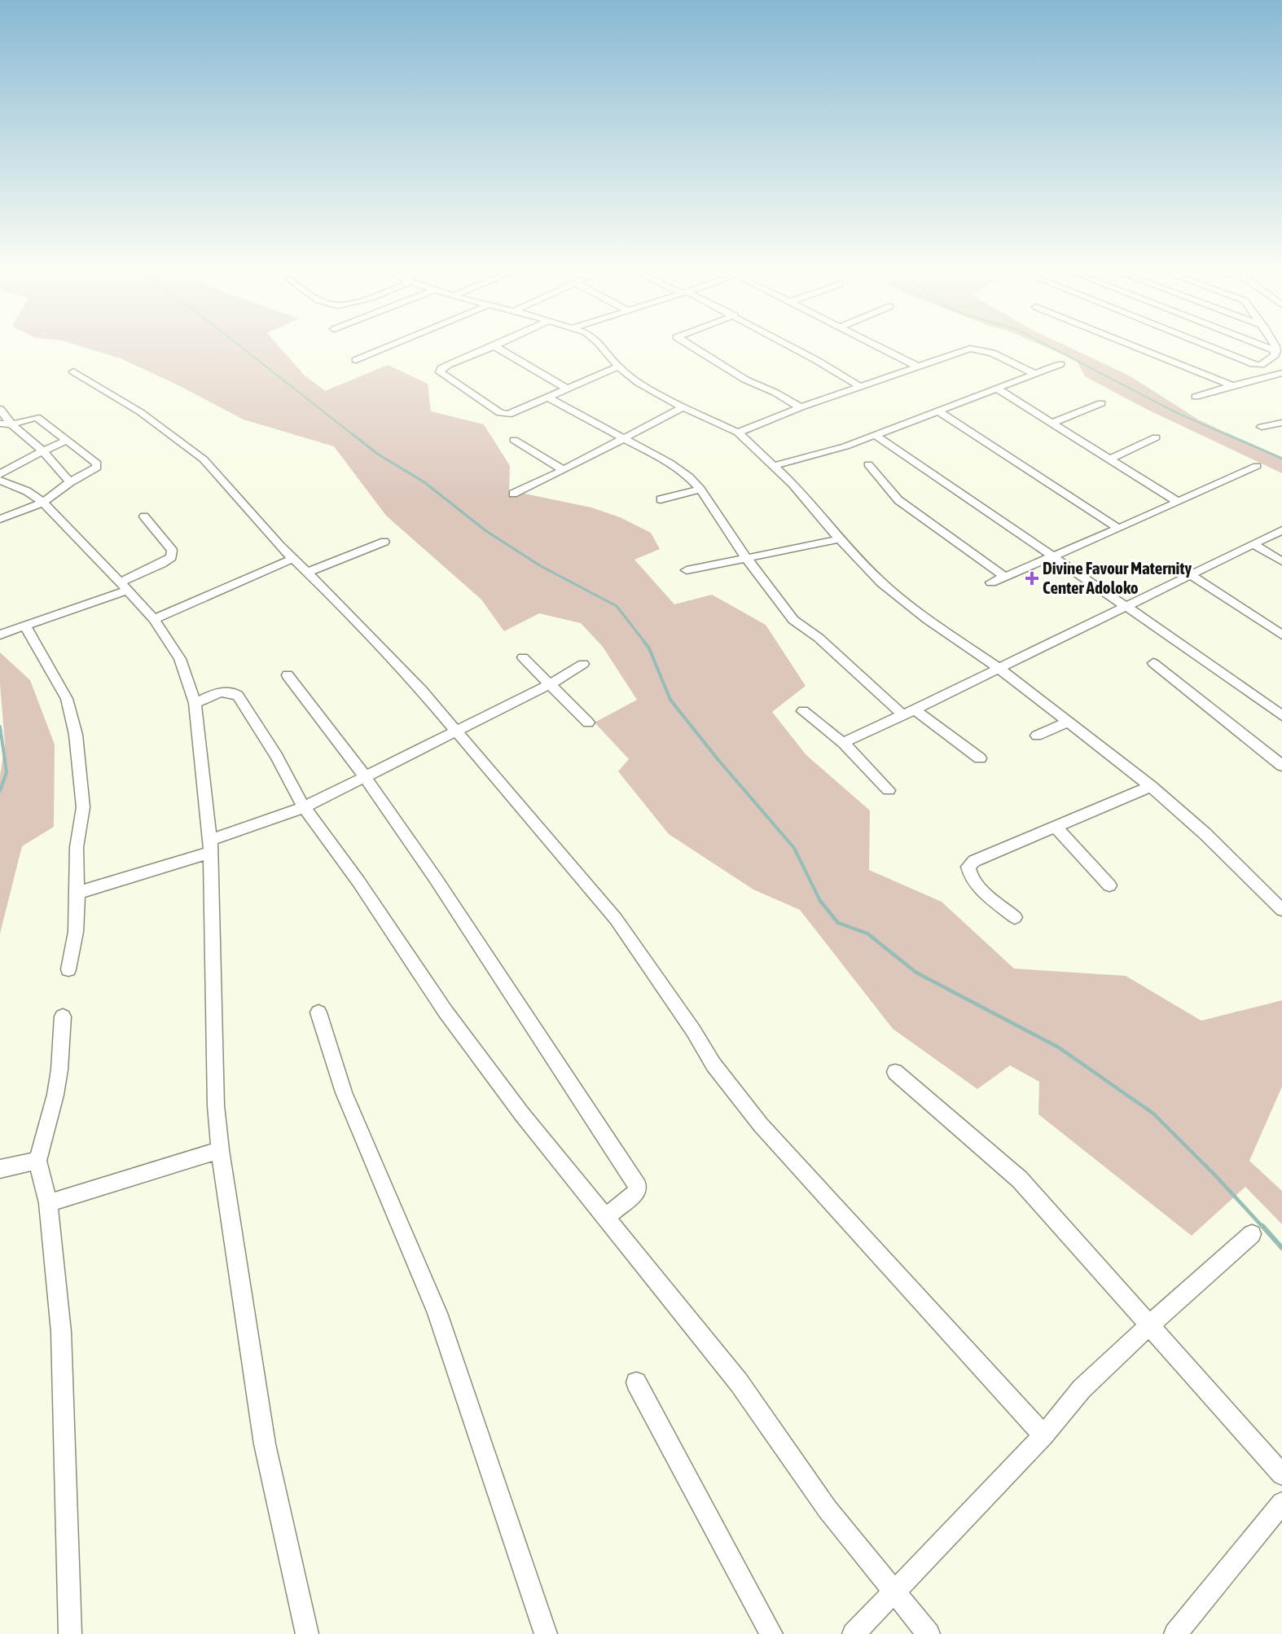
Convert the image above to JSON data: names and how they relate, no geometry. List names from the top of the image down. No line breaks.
{"places":{"health":["Divine Favour Maternity Center Adoloko"]}}
